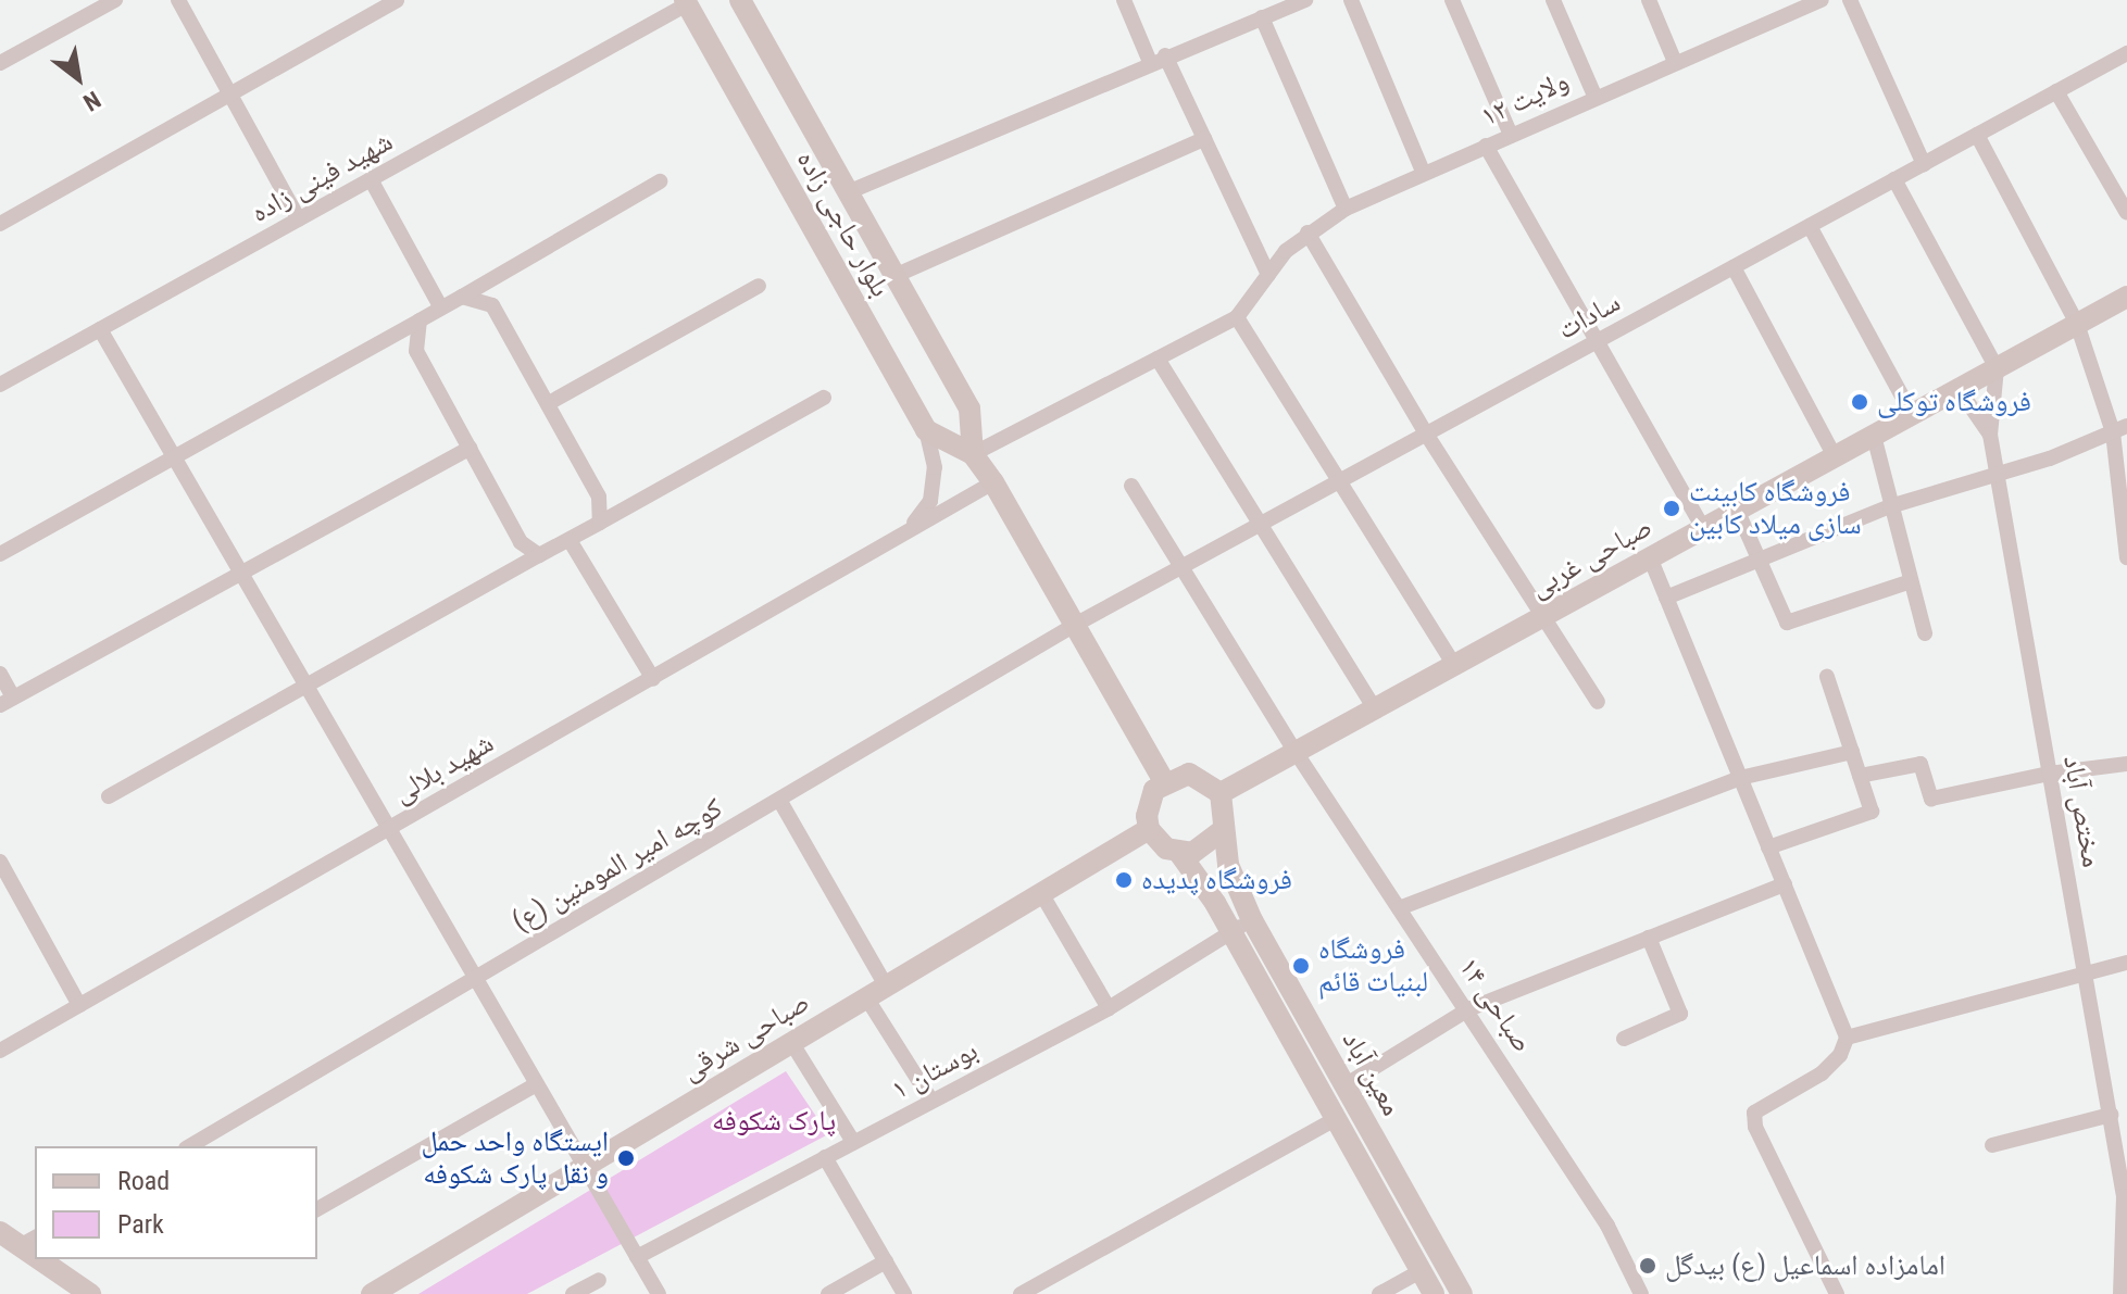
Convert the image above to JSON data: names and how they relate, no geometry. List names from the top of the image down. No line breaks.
{"streets":{"street":["ولایت ۱۲","شهید فینی زاده","بلوار حاجی زاده","سادات","صباحی غربی","شهید بلالی","مختص آباد","کوچه امیر المومنین (ع)","صباحی ۱۴","صباحی شرقی","بوستان ۱","معین آباد"]},"crossings":[["شهید فینی زاده","بلوار حاجی زاده"],["سادات","کوچه امیر المومنین (ع)"],["سادات","صباحی ۱۴"],["صباحی غربی","صباحی ۱۴"],["صباحی غربی","صباحی شرقی"],["صباحی غربی","معین آباد"],["صباحی شرقی","معین آباد"],["بوستان ۱","معین آباد"]],"parks":["پارک شکوفه"],"places":["فروشگاه توکلی","فروشگاه کابینت سازی میلاد کابین","فروشگاه پدیده","فروشگاه لبنیات قائم","ایستگاه واحد حمل و نقل پارک شکوفه","امامزاده اسماعیل (ع) بیدگل"],"legend":["Road","Park"],"north":"bottom right"}
